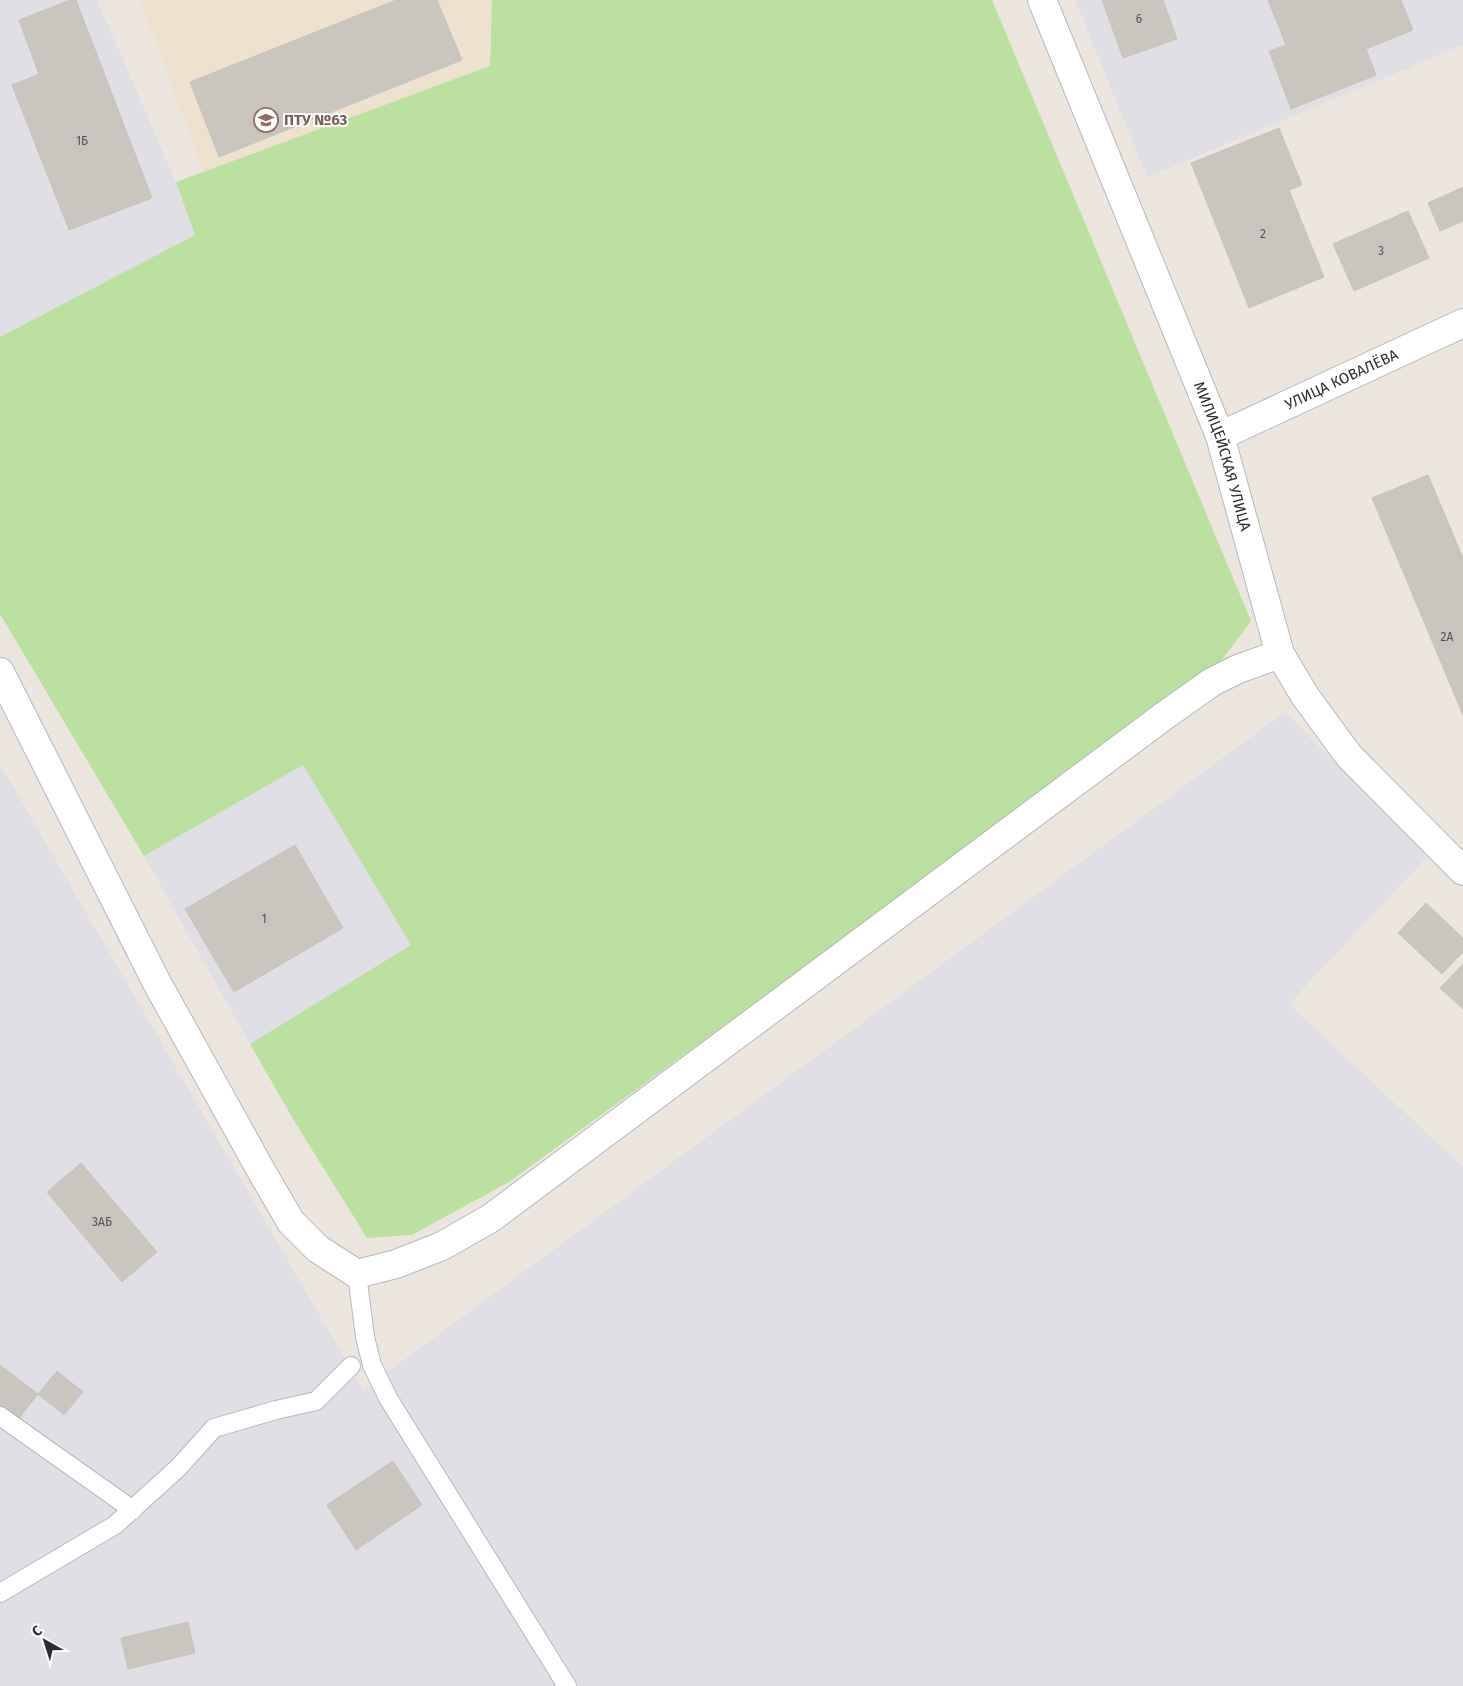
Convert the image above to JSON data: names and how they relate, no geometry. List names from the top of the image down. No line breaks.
{"streets":{"street":["УЛИЦА КОВАЛЁВА","МИЛИЦЕЙСКАЯ УЛИЦА"]},"crossings":[["УЛИЦА КОВАЛЁВА","МИЛИЦЕЙСКАЯ УЛИЦА"]],"places":{"school or university":["ПТУ №63"]},"house_numbers":["6","1Б","2","3","2А","1","3АБ"],"north":"top left"}
